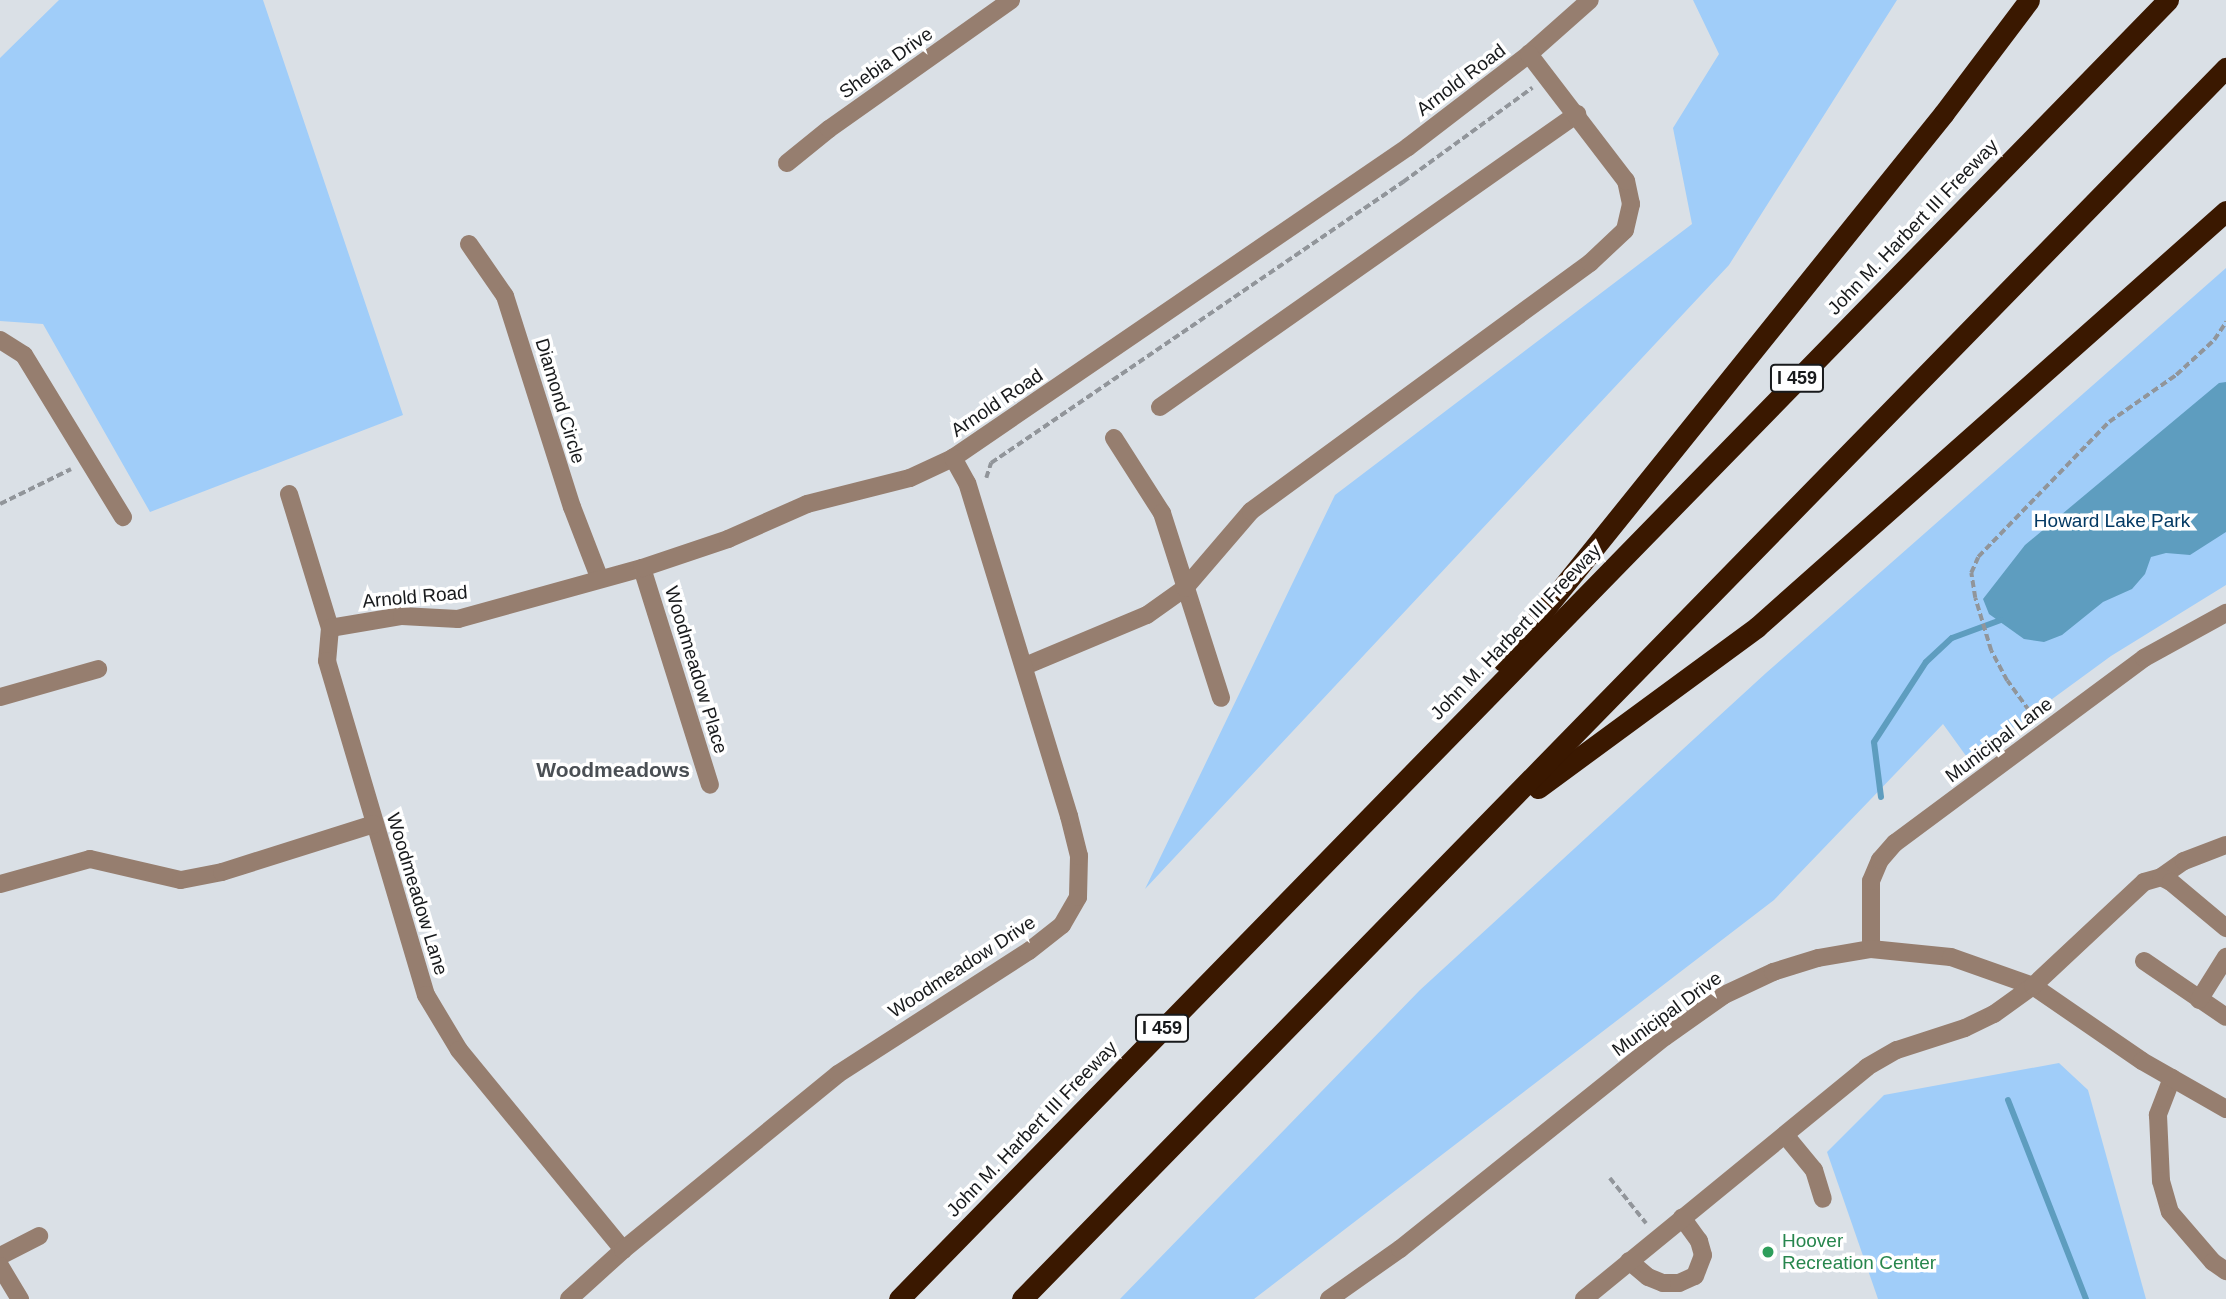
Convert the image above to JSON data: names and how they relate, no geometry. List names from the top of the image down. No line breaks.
{"streets":{"highway":["John M. Harbert III Freeway","I 459"],"street":["Shebia Drive","Arnold Road","Diamond Circle","Woodmeadow Place","Municipal Lane","Woodmeadow Lane","Woodmeadow Drive","Municipal Drive"]},"crossings":[["Arnold Road","Diamond Circle"],["Arnold Road","Woodmeadow Place"],["Arnold Road","Woodmeadow Lane"],["Arnold Road","Woodmeadow Drive"],["Municipal Lane","Municipal Drive"],["Woodmeadow Lane","Woodmeadow Drive"]],"districts":["Woodmeadows"],"parks":["Howard Lake Park"],"places":["Hoover Recreation Center"]}
